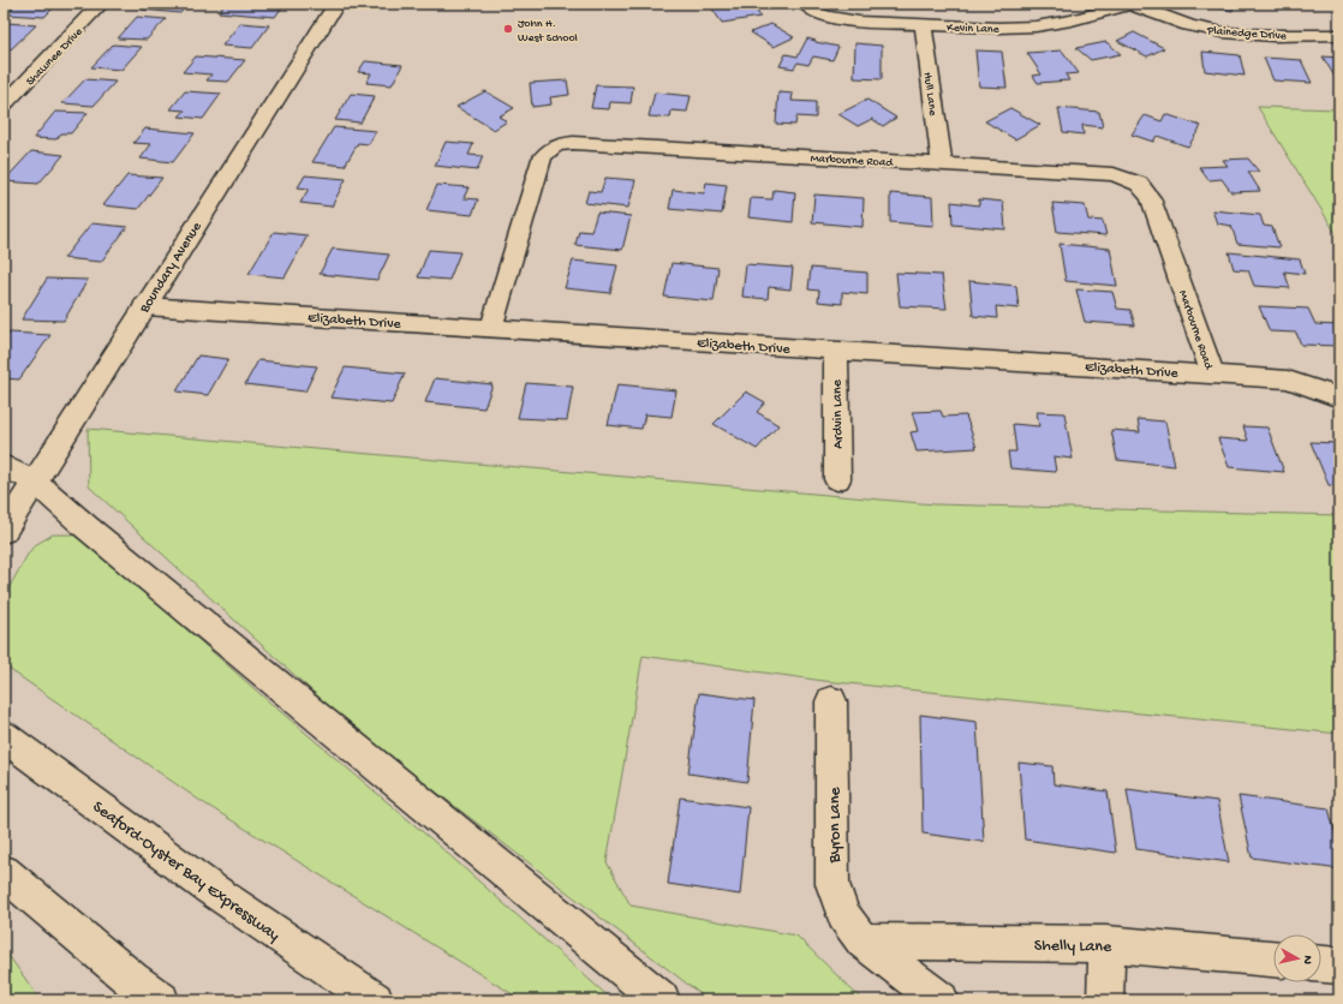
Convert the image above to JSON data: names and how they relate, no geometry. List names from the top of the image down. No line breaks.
{"streets":{"main road":["Kevin Lane","Plainedge Drive","Shawnee Drive","Hull Lane","Marbourne Road","Boundary Avenue","Elizabeth Drive","Ardvin Lane","Byron Lane","Seaford-Oyster Bay Expressway","Shelly Lane"]},"crossings":[["Kevin Lane","Plainedge Drive"],["Kevin Lane","Hull Lane"],["Hull Lane","Marbourne Road"],["Marbourne Road","Elizabeth Drive"],["Boundary Avenue","Elizabeth Drive"],["Elizabeth Drive","Ardvin Lane"],["Byron Lane","Shelly Lane"]],"places":["John H. West School"],"north":"right"}
